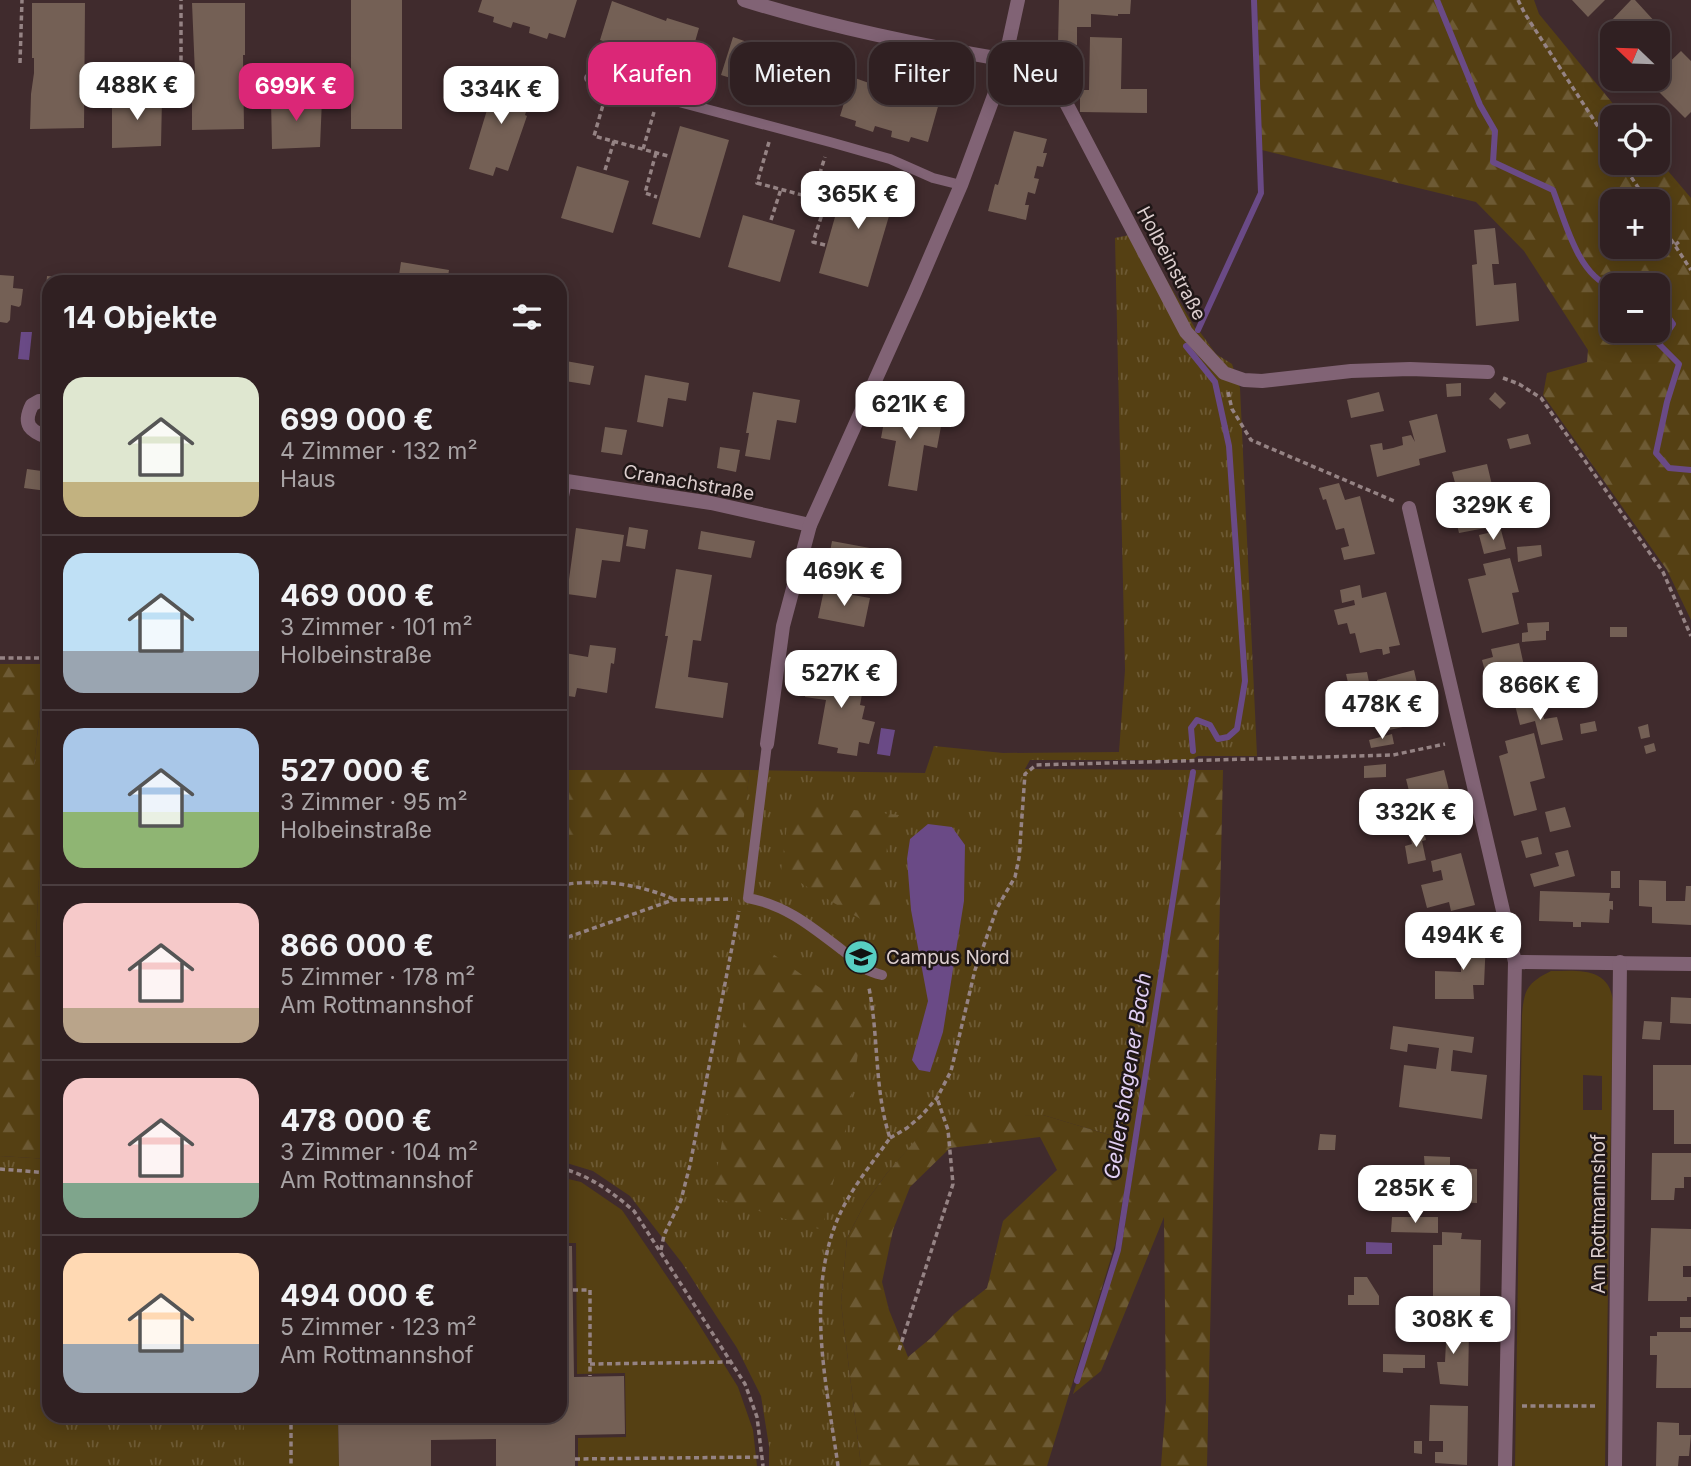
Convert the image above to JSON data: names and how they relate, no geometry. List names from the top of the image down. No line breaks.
{"streets":{"street":["Holbeinstraße","Cranachstraße","Am Rottmannshof"]},"water":["Gellershagener Bach"],"places":{"school or university":["Campus Nord"]},"north":"top left","page":{"map_buttons":["+","−"],"chip":["Kaufen","Mieten","Filter","Neu"],"price":["488K €","699K €","334K €","365K €","621K €","329K €","469K €","527K €","866K €","478K €","332K €","494K €","285K €","308K €"],"heading":"14 Objekte","list":[{"name":"699 000 €","note":"4 Zimmer · 132 m² · Haus"},{"name":"469 000 €","note":"3 Zimmer · 101 m² · Holbeinstraße"},{"name":"527 000 €","note":"3 Zimmer · 95 m² · Holbeinstraße"},{"name":"866 000 €","note":"5 Zimmer · 178 m² · Am Rottmannshof"},{"name":"478 000 €","note":"3 Zimmer · 104 m² · Am Rottmannshof"},{"name":"494 000 €","note":"5 Zimmer · 123 m² · Am Rottmannshof"}]}}
